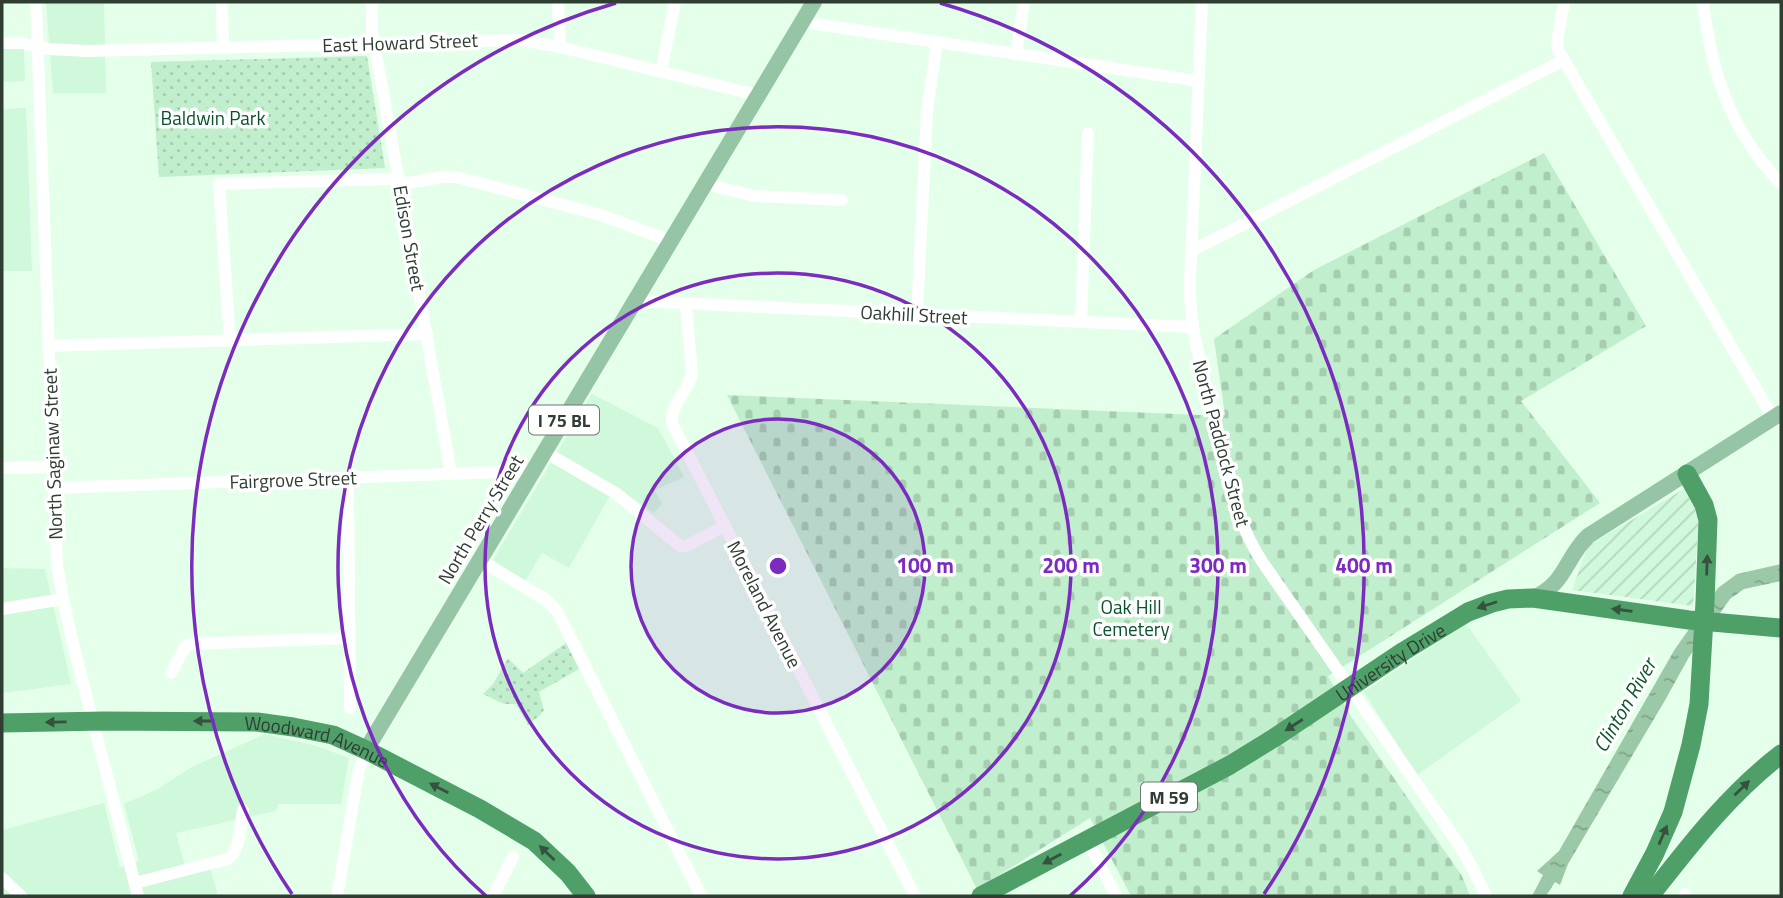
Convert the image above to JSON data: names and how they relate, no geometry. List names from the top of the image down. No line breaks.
{"streets":{"highway":["University Drive","Woodward Avenue","M 59"],"main road":["I 75 BL","North Perry Street"],"street":["East Howard Street","Edison Street","Oakhill Street","North Paddock Street","North Saginaw Street","Fairgrove Street","Moreland Avenue"]},"crossings":[["East Howard Street","Edison Street"],["East Howard Street","North Saginaw Street"],["East Howard Street","North Perry Street"],["Edison Street","Fairgrove Street"],["Oakhill Street","North Paddock Street"],["Oakhill Street","North Perry Street"],["Oakhill Street","Moreland Avenue"],["North Paddock Street","University Drive"],["North Saginaw Street","Fairgrove Street"],["North Saginaw Street","Woodward Avenue"],["Fairgrove Street","North Perry Street"],["North Perry Street","Woodward Avenue"],["University Drive","M 59"]],"one_way":["University Drive","Woodward Avenue"],"water":["Clinton River"],"parks":["Baldwin Park","Oak Hill Cemetery"],"rings":["100 m","200 m","300 m","400 m"]}
